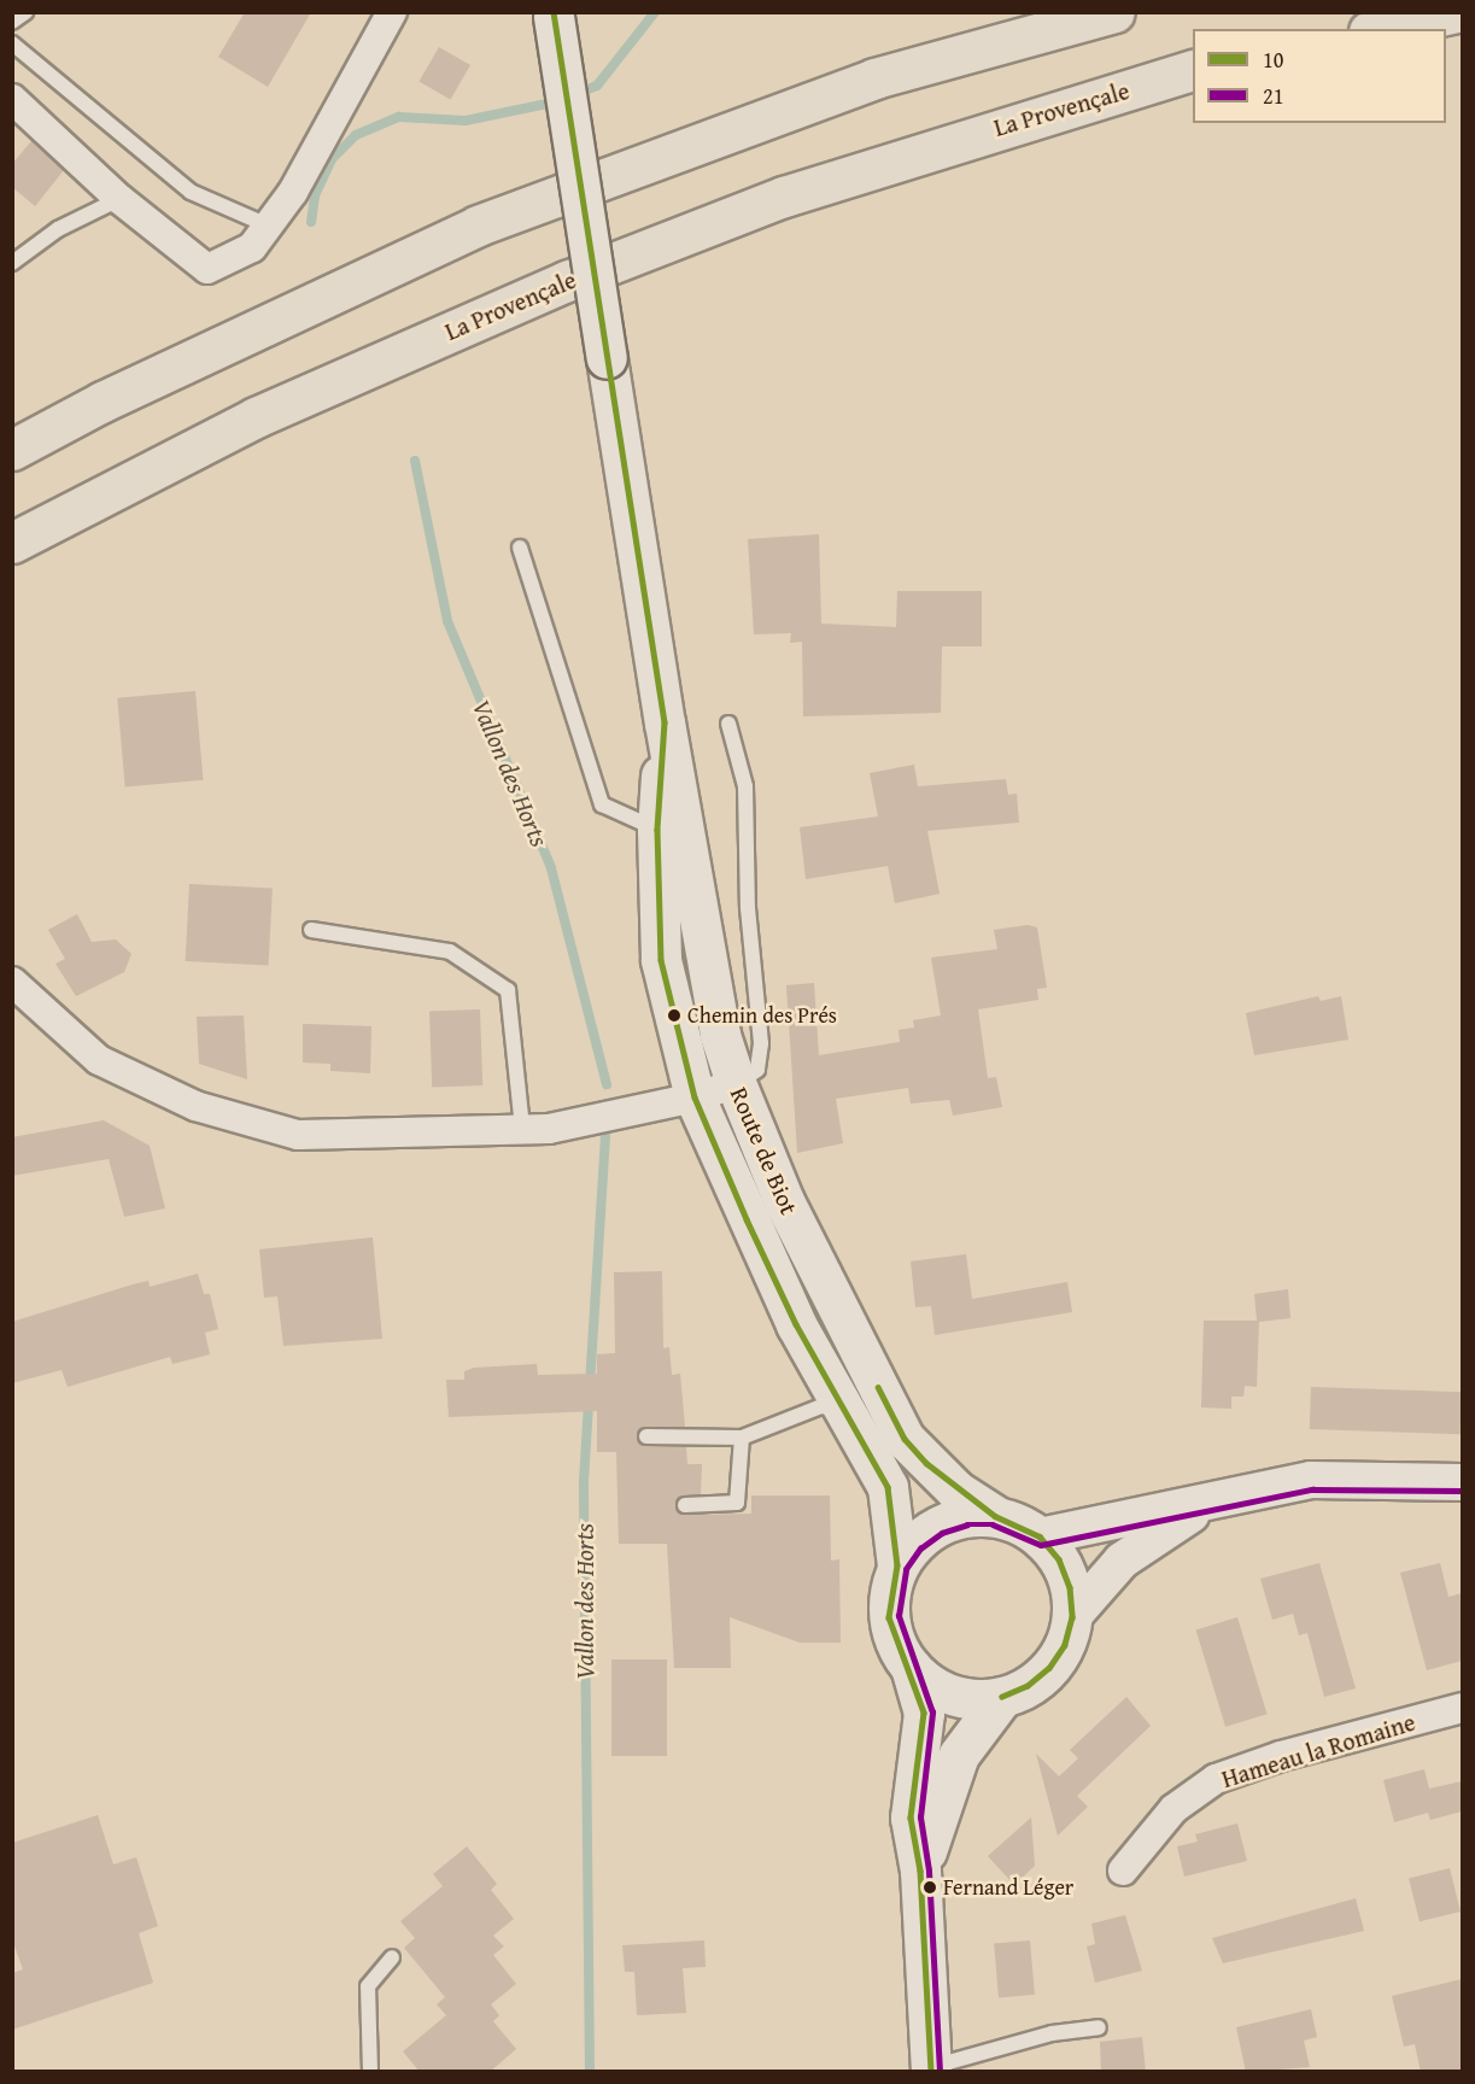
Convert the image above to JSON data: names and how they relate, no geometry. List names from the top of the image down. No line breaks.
{"streets":{"highway":["La Provençale"],"main road":["Route de Biot"],"street":["Hameau la Romaine"]},"water":["Vallon des Horts"],"places":["Chemin des Prés","Fernand Léger"],"lines":["transit line 10","transit line 21"],"legend":["10","21"]}
